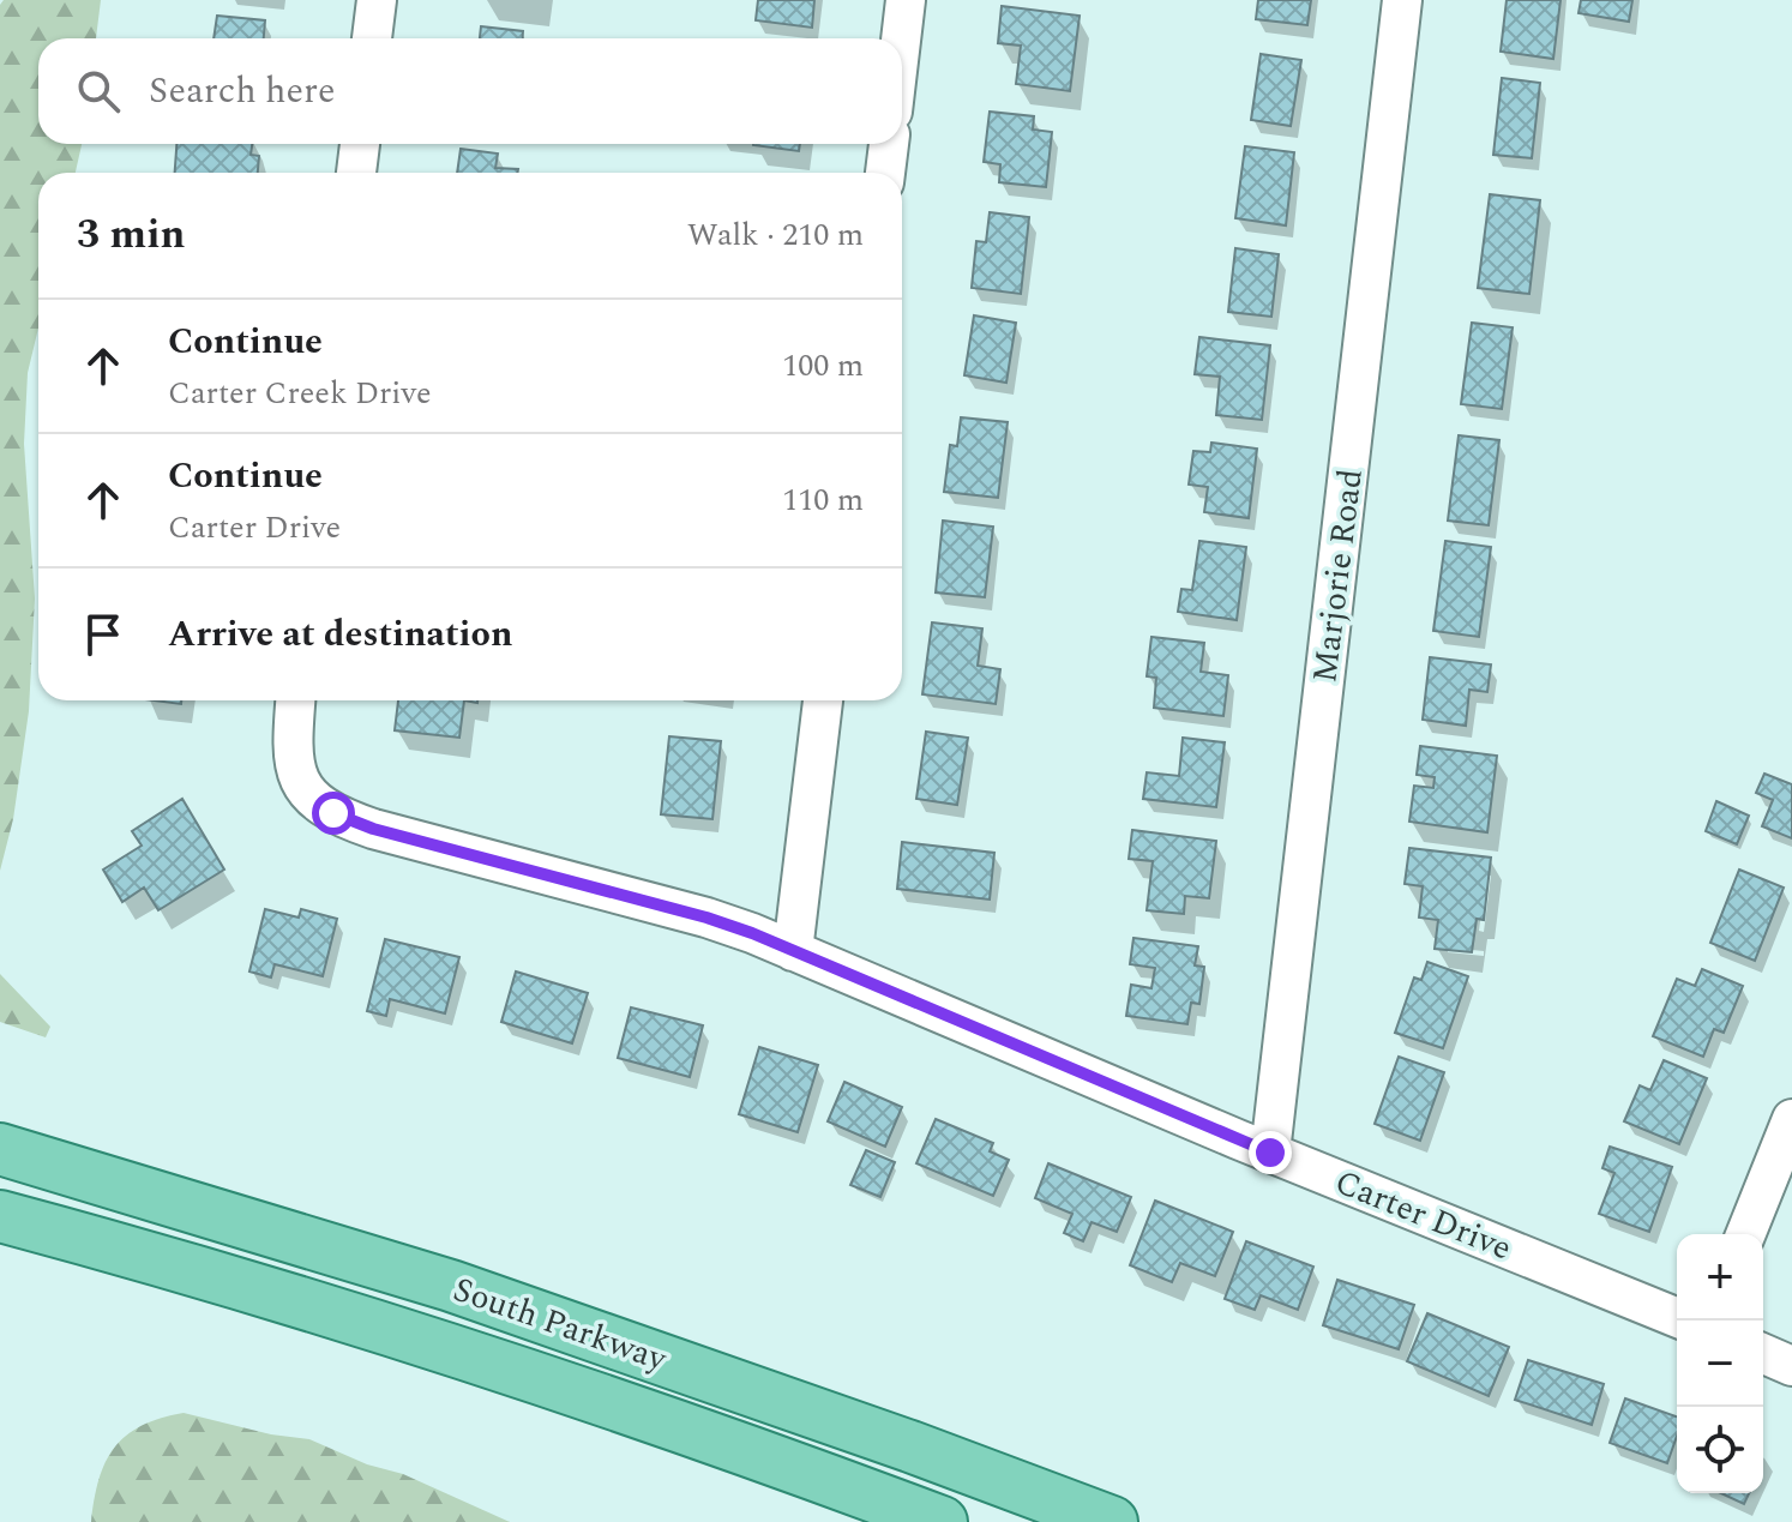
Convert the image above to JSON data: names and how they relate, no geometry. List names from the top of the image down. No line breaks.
{"streets":{"main road":["South Parkway"],"street":["Marjorie Road","Carter Drive"]},"crossings":[["Marjorie Road","Carter Drive"]],"page":{"search":"Search here","heading":["3 min","Walk · 210 m"],"list":[["Continue","Carter Creek Drive","100 m"],["Continue","Carter Drive","110 m"],"Arrive at destination"],"map_buttons":["+","−"]}}
